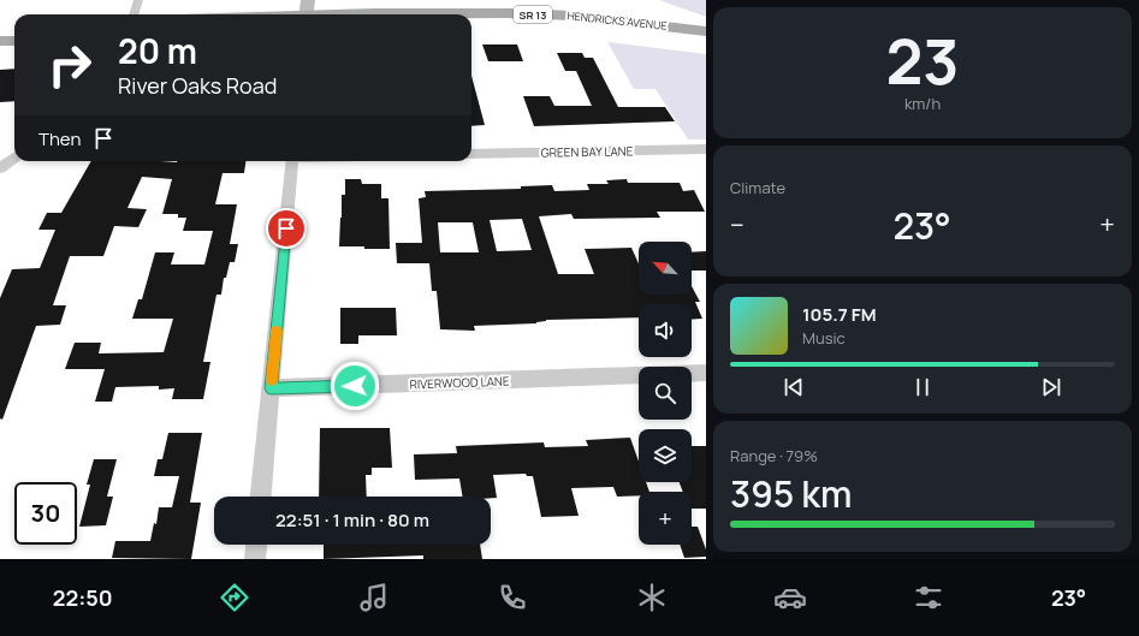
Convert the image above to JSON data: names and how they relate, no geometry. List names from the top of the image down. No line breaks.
{"streets":{"main road":["SR 13","HENDRICKS AVENUE"],"street":["GREEN BAY LANE","RIVERWOOD LANE"]},"north":"top left","page":{"tile":[["23","km/h"],"Climate",["Range · 79%","395 km"]],"turn":["20 m","River Oaks Road"],"then":"Then","heat":["−","23°","+"],"map_buttons":"+","song":["105.7 FM","Music"],"limit":"30","trip":"22:51 · 1 min · 80 m","tabs":["22:50","23°"]}}
